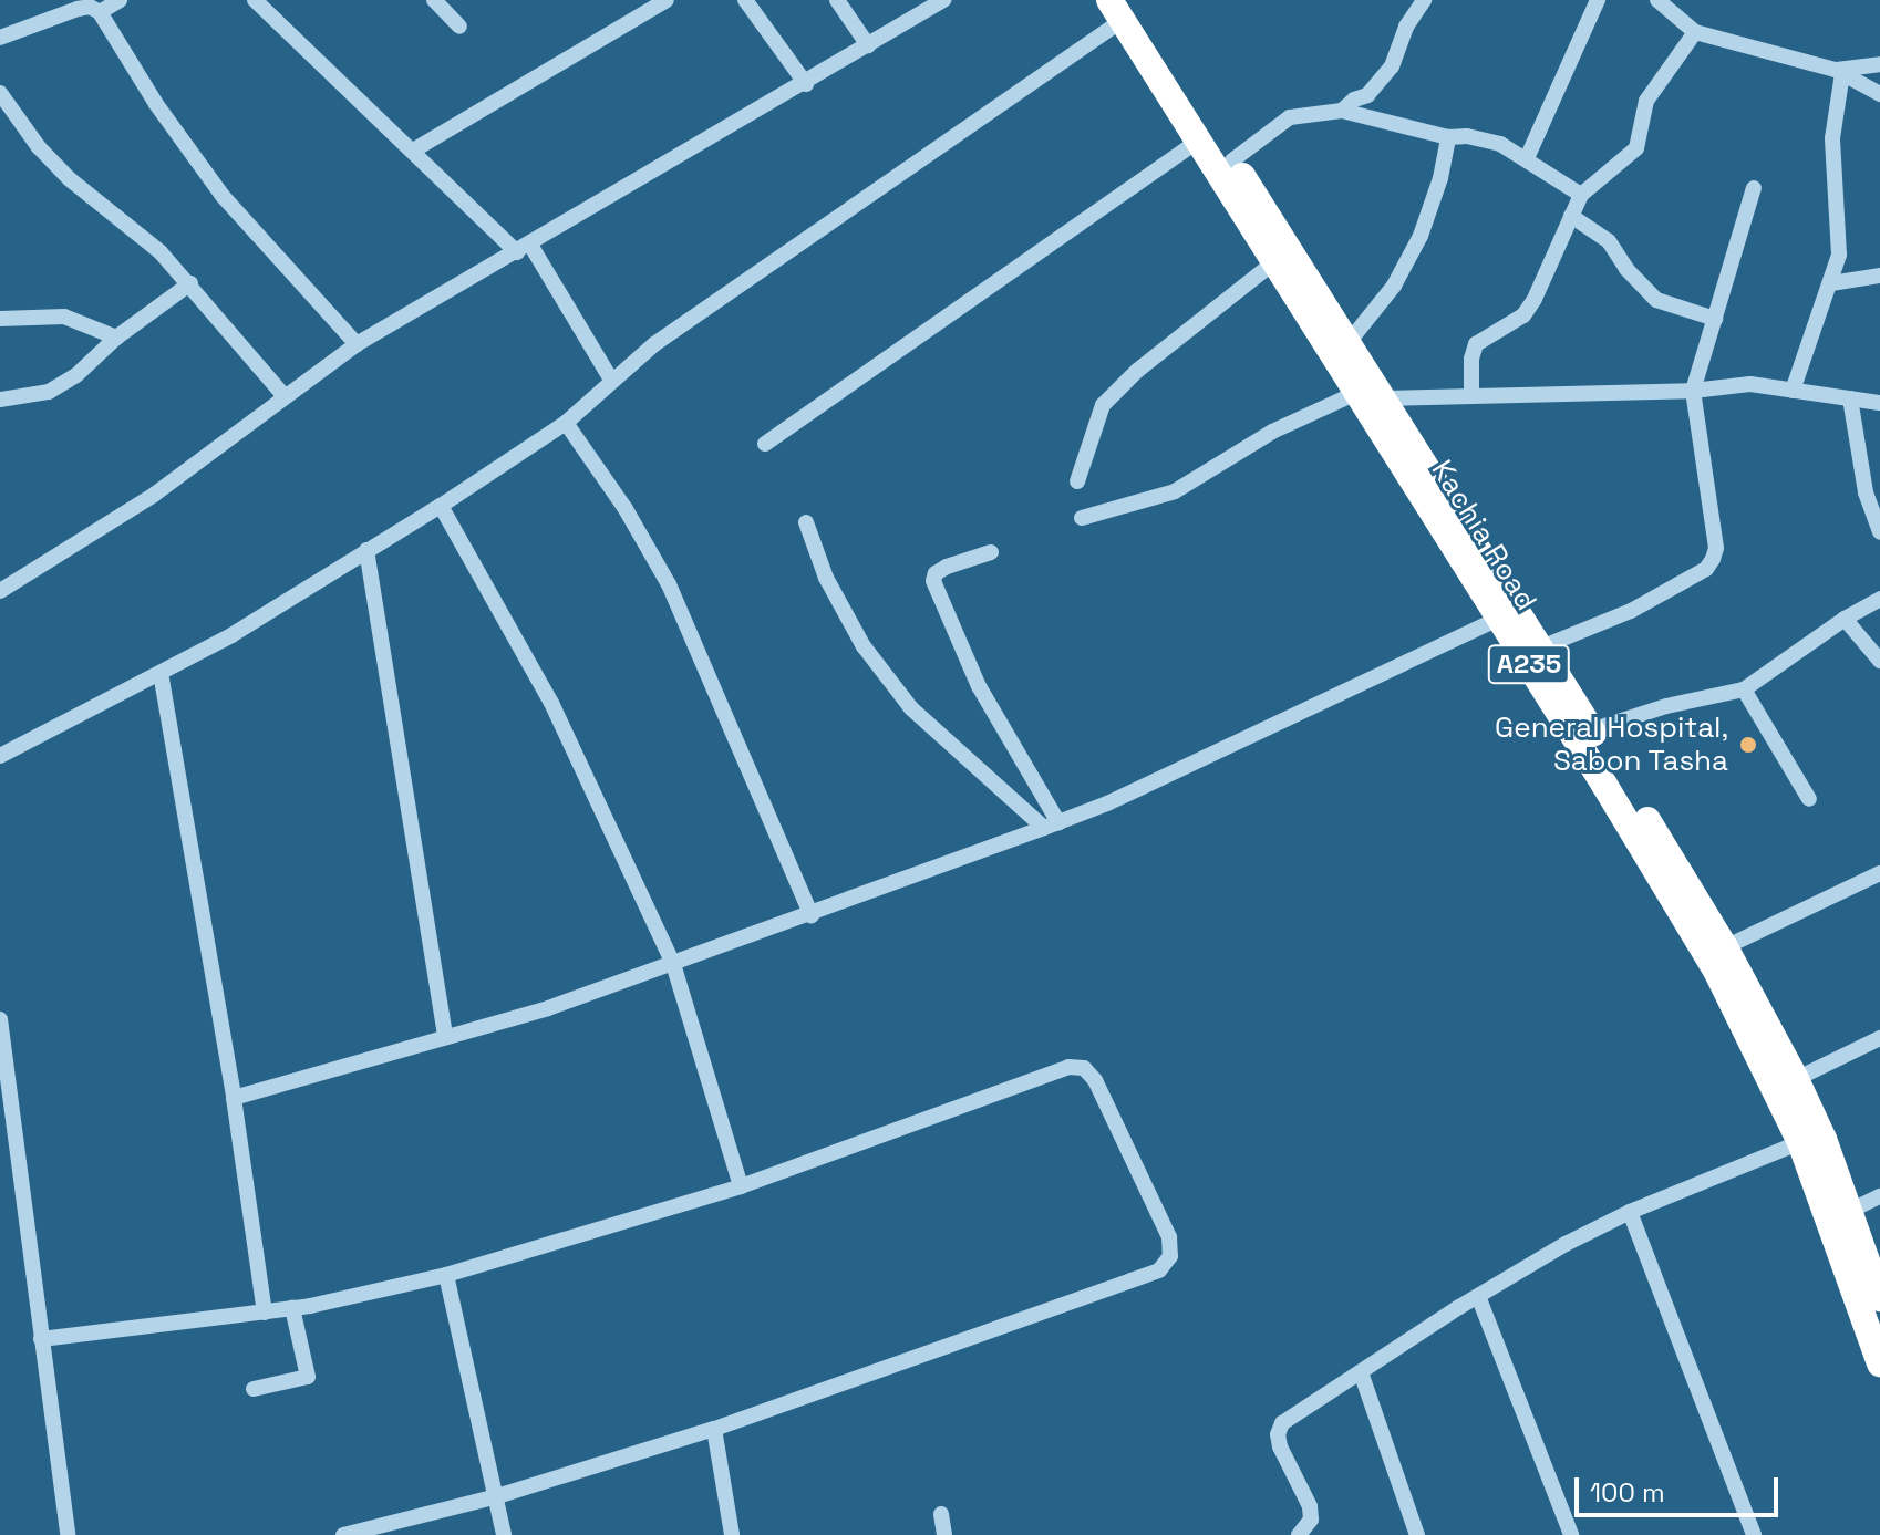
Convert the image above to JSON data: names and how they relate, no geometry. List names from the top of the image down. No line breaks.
{"streets":{"highway":["Kachia Road","A235"]},"places":["General Hospital, Sabon Tasha"],"scale_bar":"100 m"}
